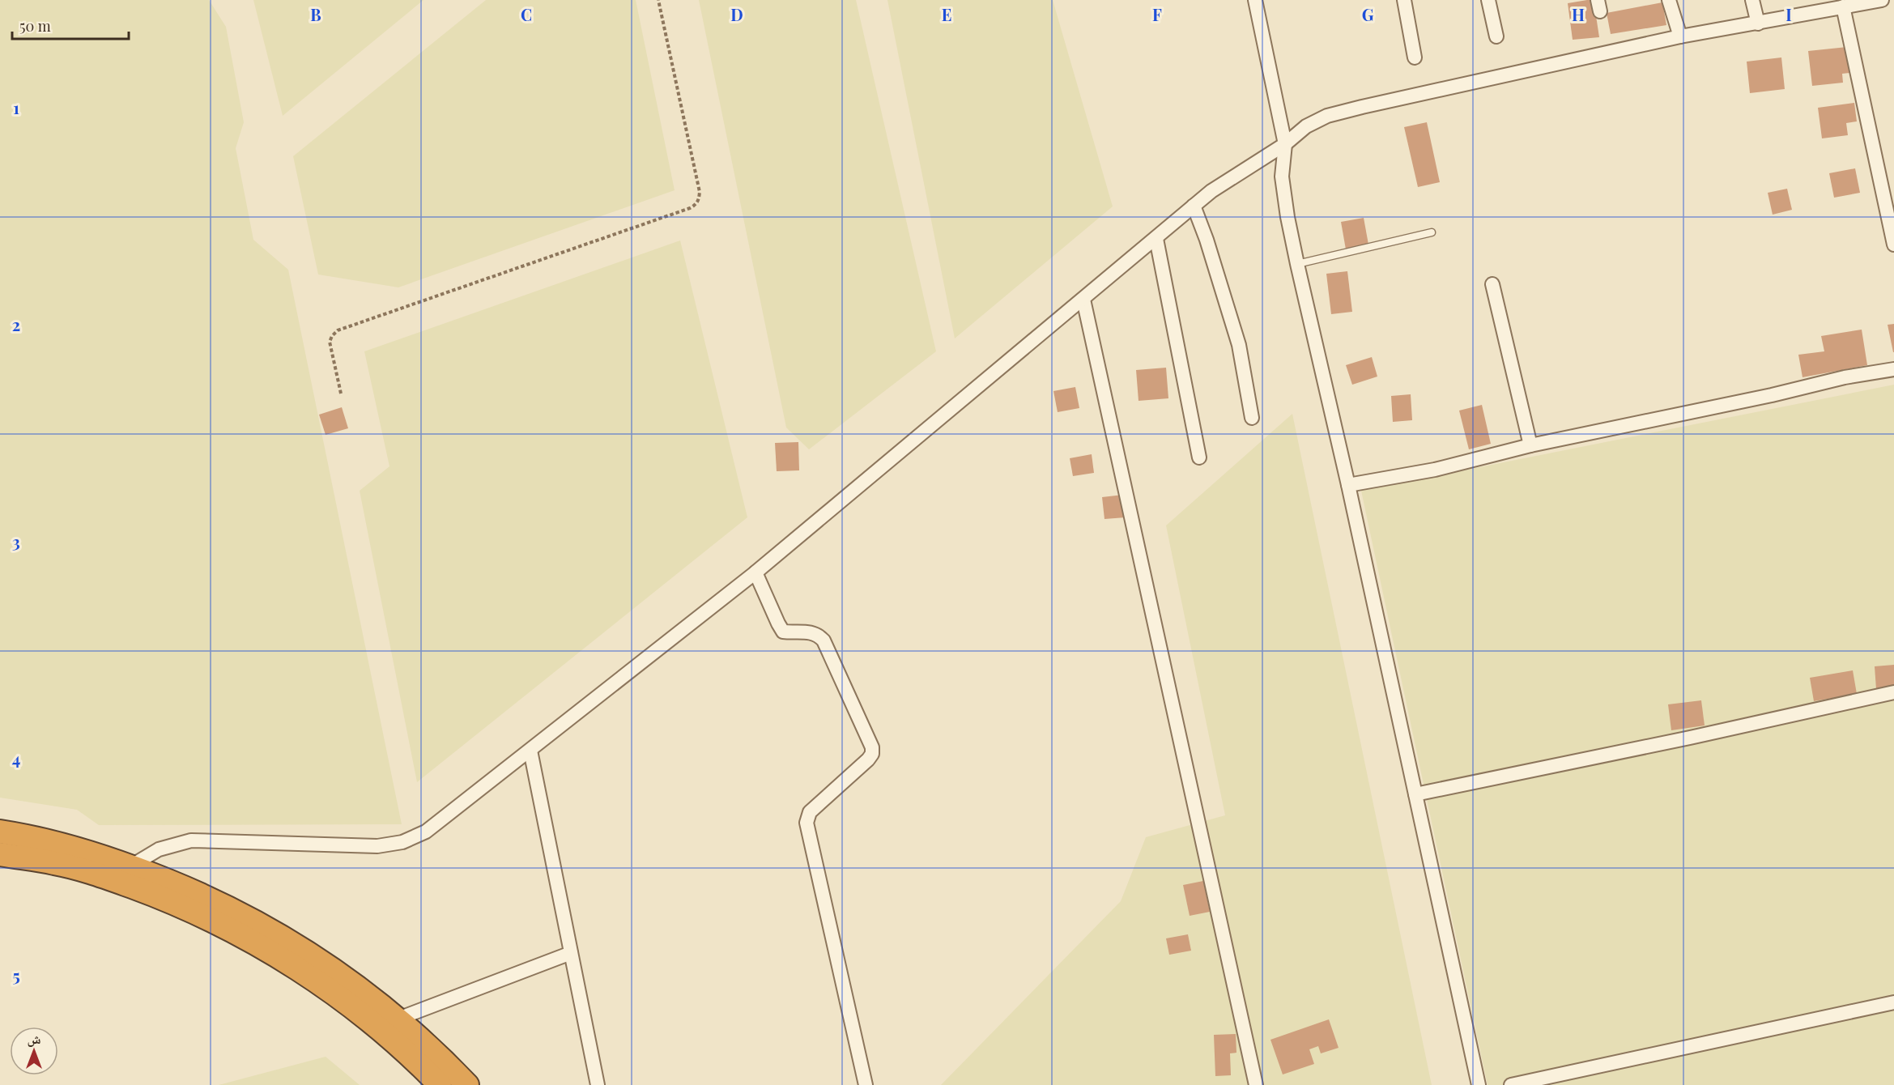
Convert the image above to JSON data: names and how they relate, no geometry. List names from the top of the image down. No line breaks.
{"scale_bar":"50 m","north":"top","grid":{"columns":["B","C","D","E","F","G","H","I"],"rows":["1","2","3","4","5"]}}
